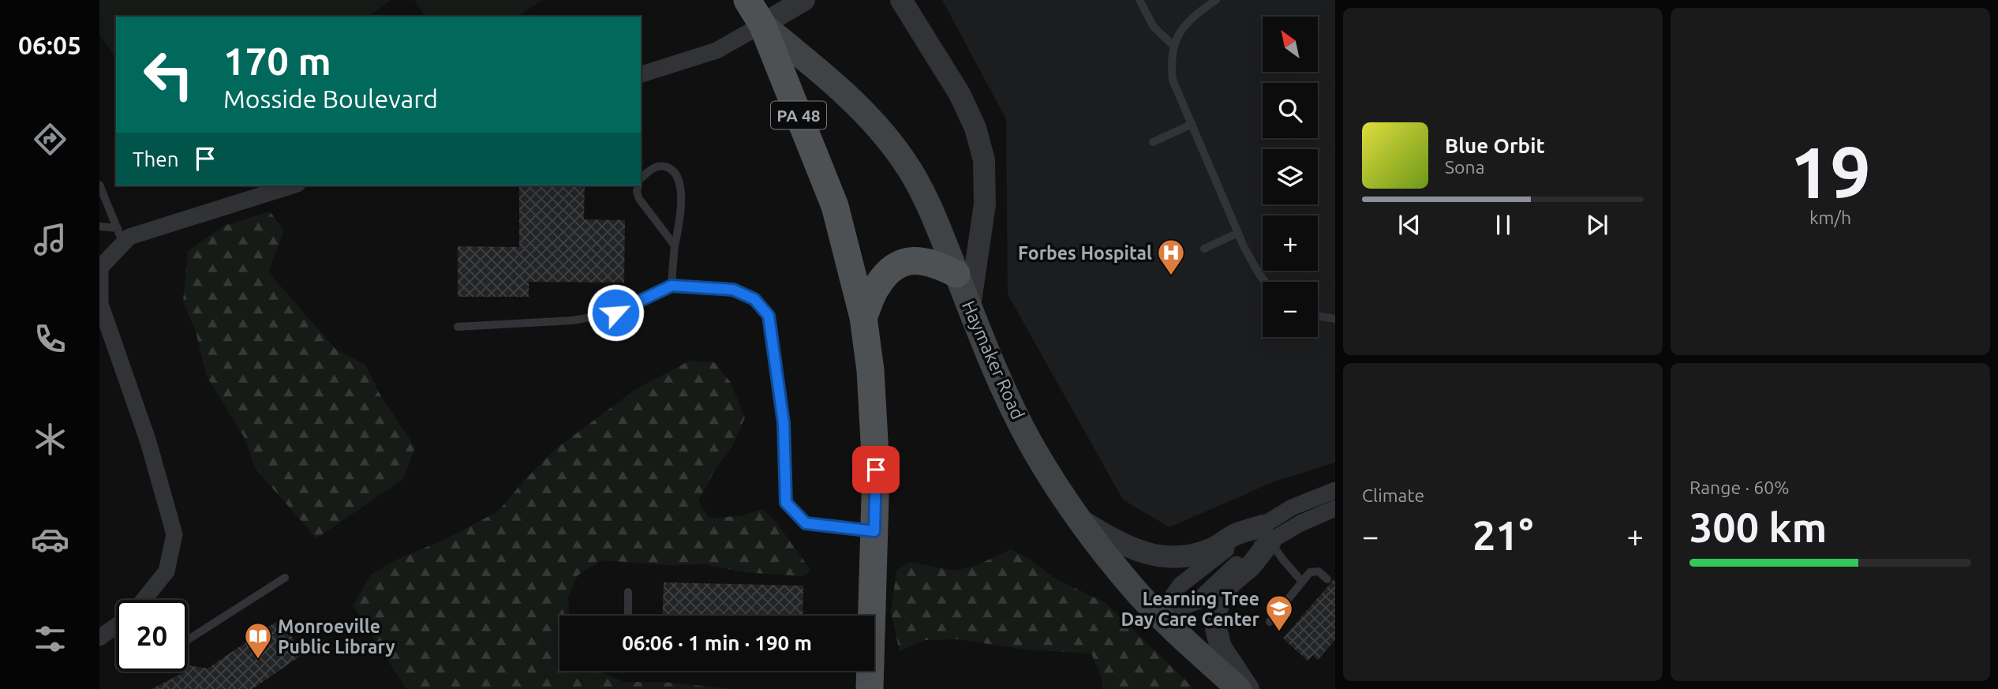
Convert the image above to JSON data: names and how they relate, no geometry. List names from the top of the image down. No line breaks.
{"streets":{"main road":["PA 48","Haymaker Road"]},"crossings":[["PA 48","Haymaker Road"]],"places":{"hospital":["Forbes Hospital"],"school or university":["Learning Tree Day Care Center"],"library":["Monroeville Public Library"]},"north":"top left","page":{"tabs":"06:05","tile":[["19","km/h"],"Climate",["Range · 60%","300 km"]],"map_buttons":["+","−"],"turn":["170 m","Mosside Boulevard"],"song":["Blue Orbit","Sona"],"then":"Then","heat":["−","21°","+"],"limit":"20","trip":"06:06 · 1 min · 190 m"}}
